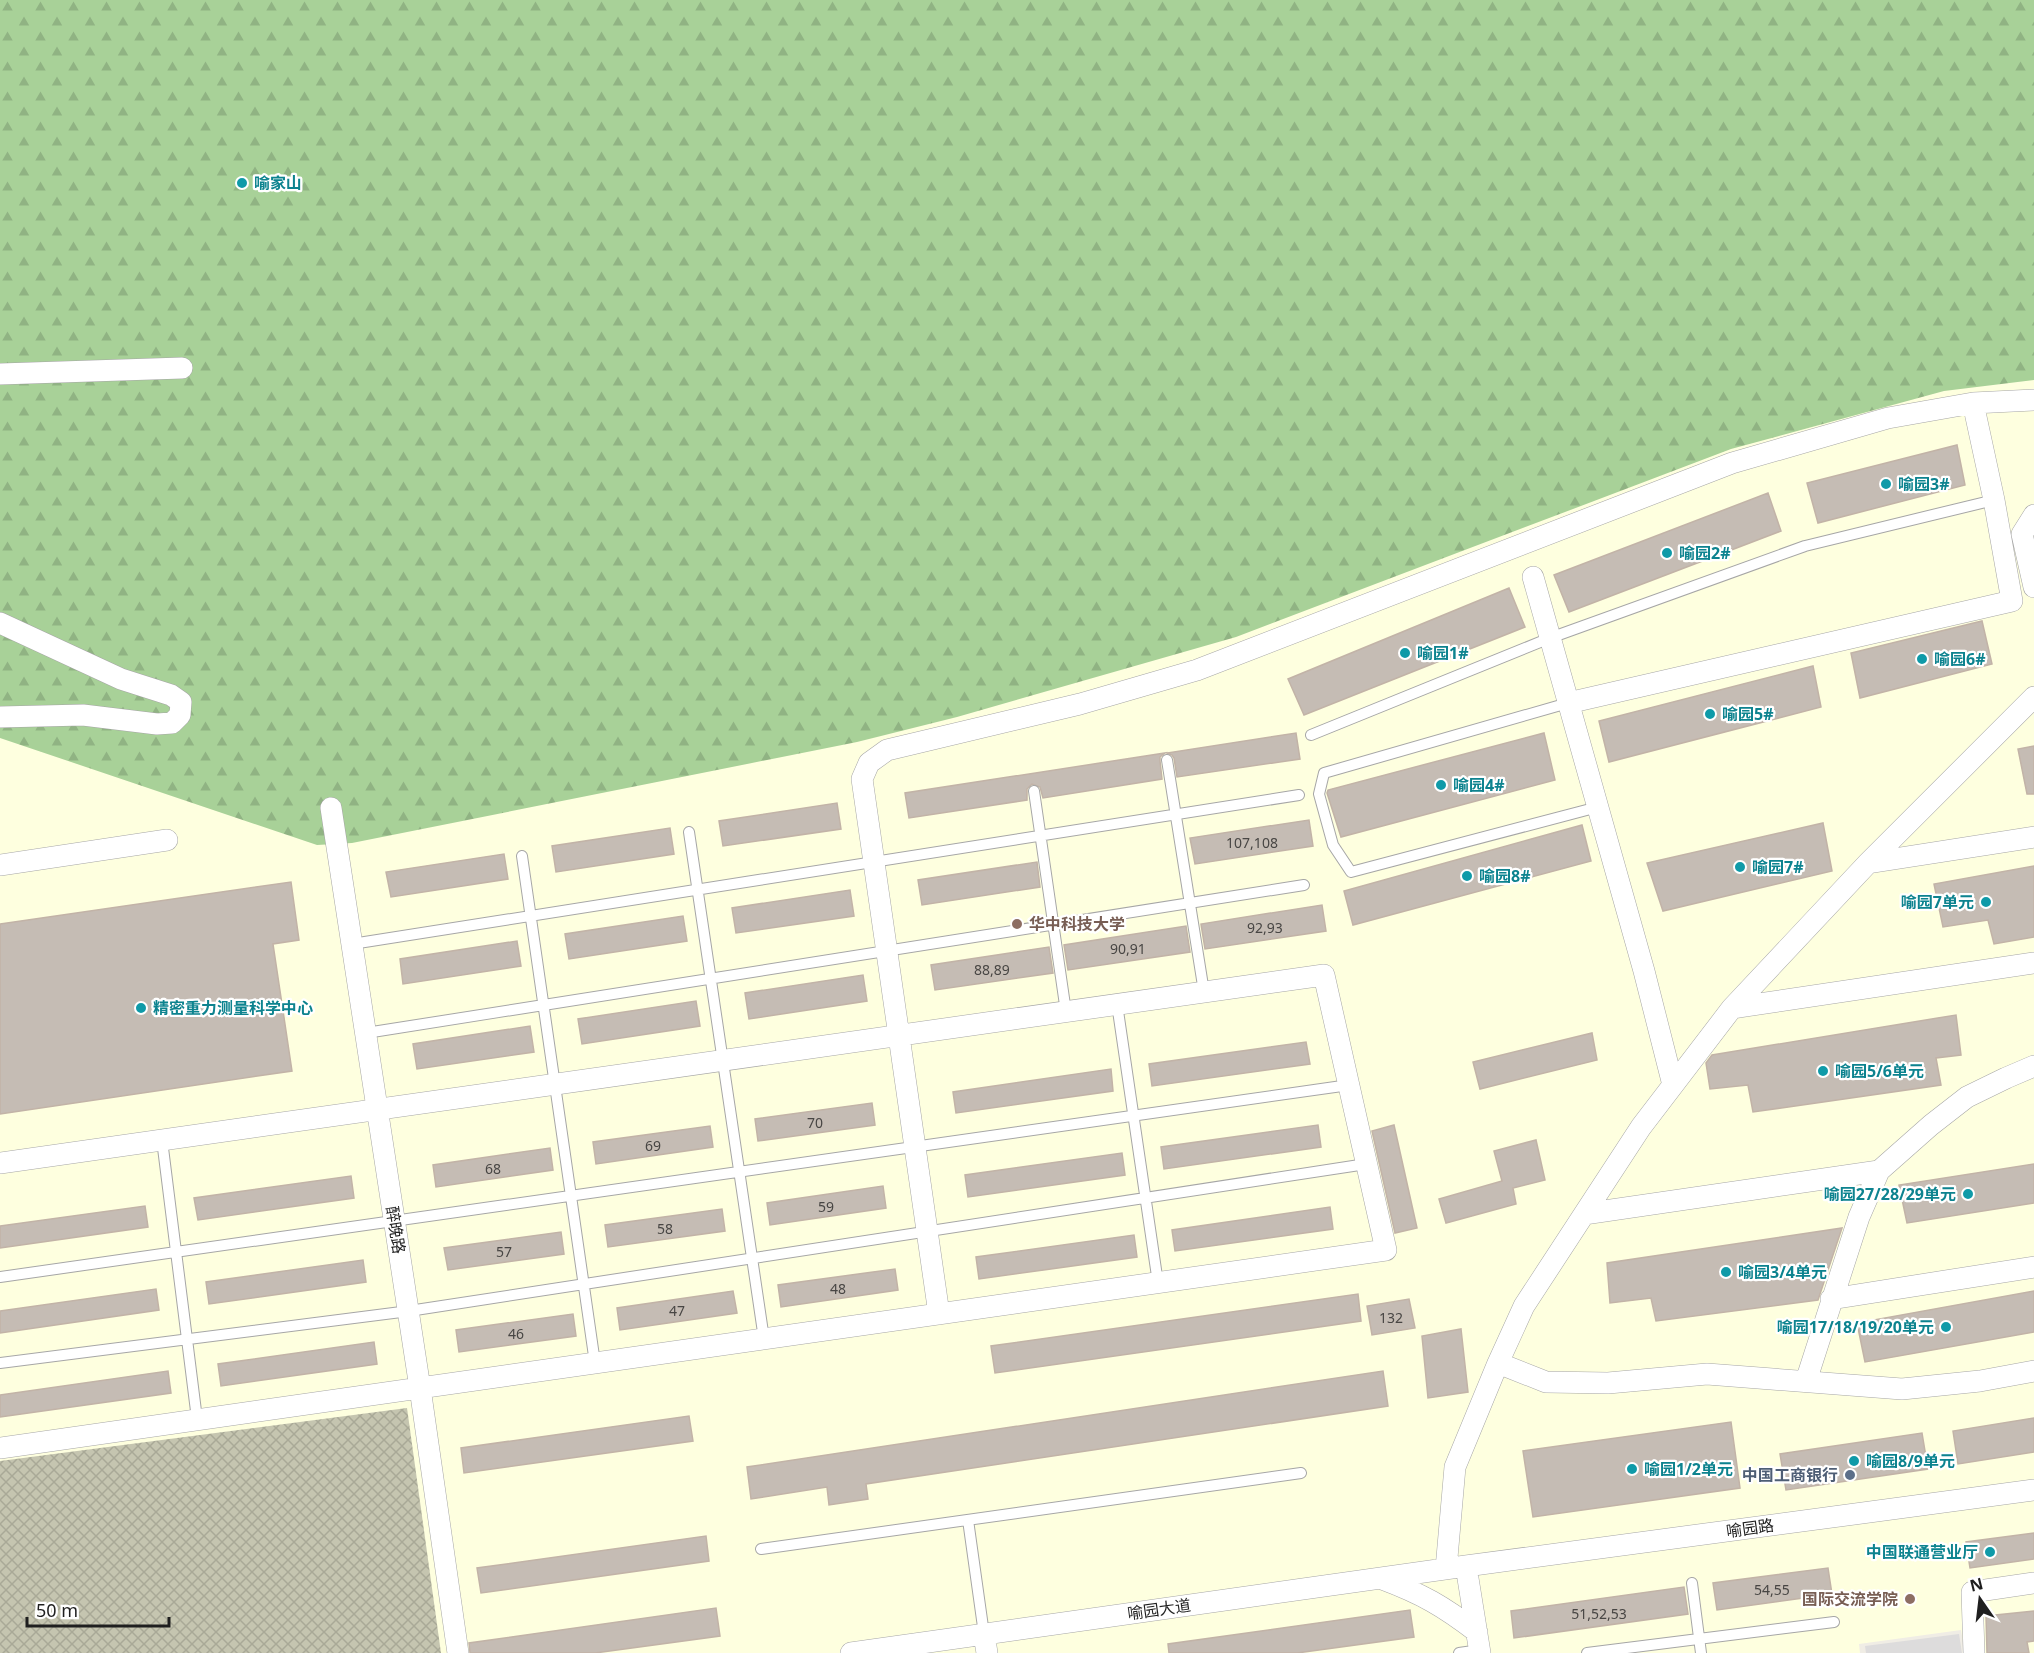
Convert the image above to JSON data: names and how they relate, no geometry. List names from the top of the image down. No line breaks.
{"streets":{"street":["醉晚路","喻园路","喻园大道"]},"crossings":[["喻园路","喻园大道"]],"places":["喻家山","喻园3#","喻园2#","喻园1#","喻园6#","喻园5#","喻园4#","喻园7#","喻园8#","喻园7单元","华中科技大学","精密重力测量科学中心","喻园5/6单元","喻园27/28/29单元","喻园3/4单元","喻园17/18/19/20单元","喻园8/9单元","喻园1/2单元","中国工商银行","中国联通营业厅","国际交流学院"],"house_numbers":["107,108","92,93","90,91","88,89","70","69","68","59","58","57","48","47","132","46","54,55","51,52,53"],"scale_bar":"50 m","north":"top"}
